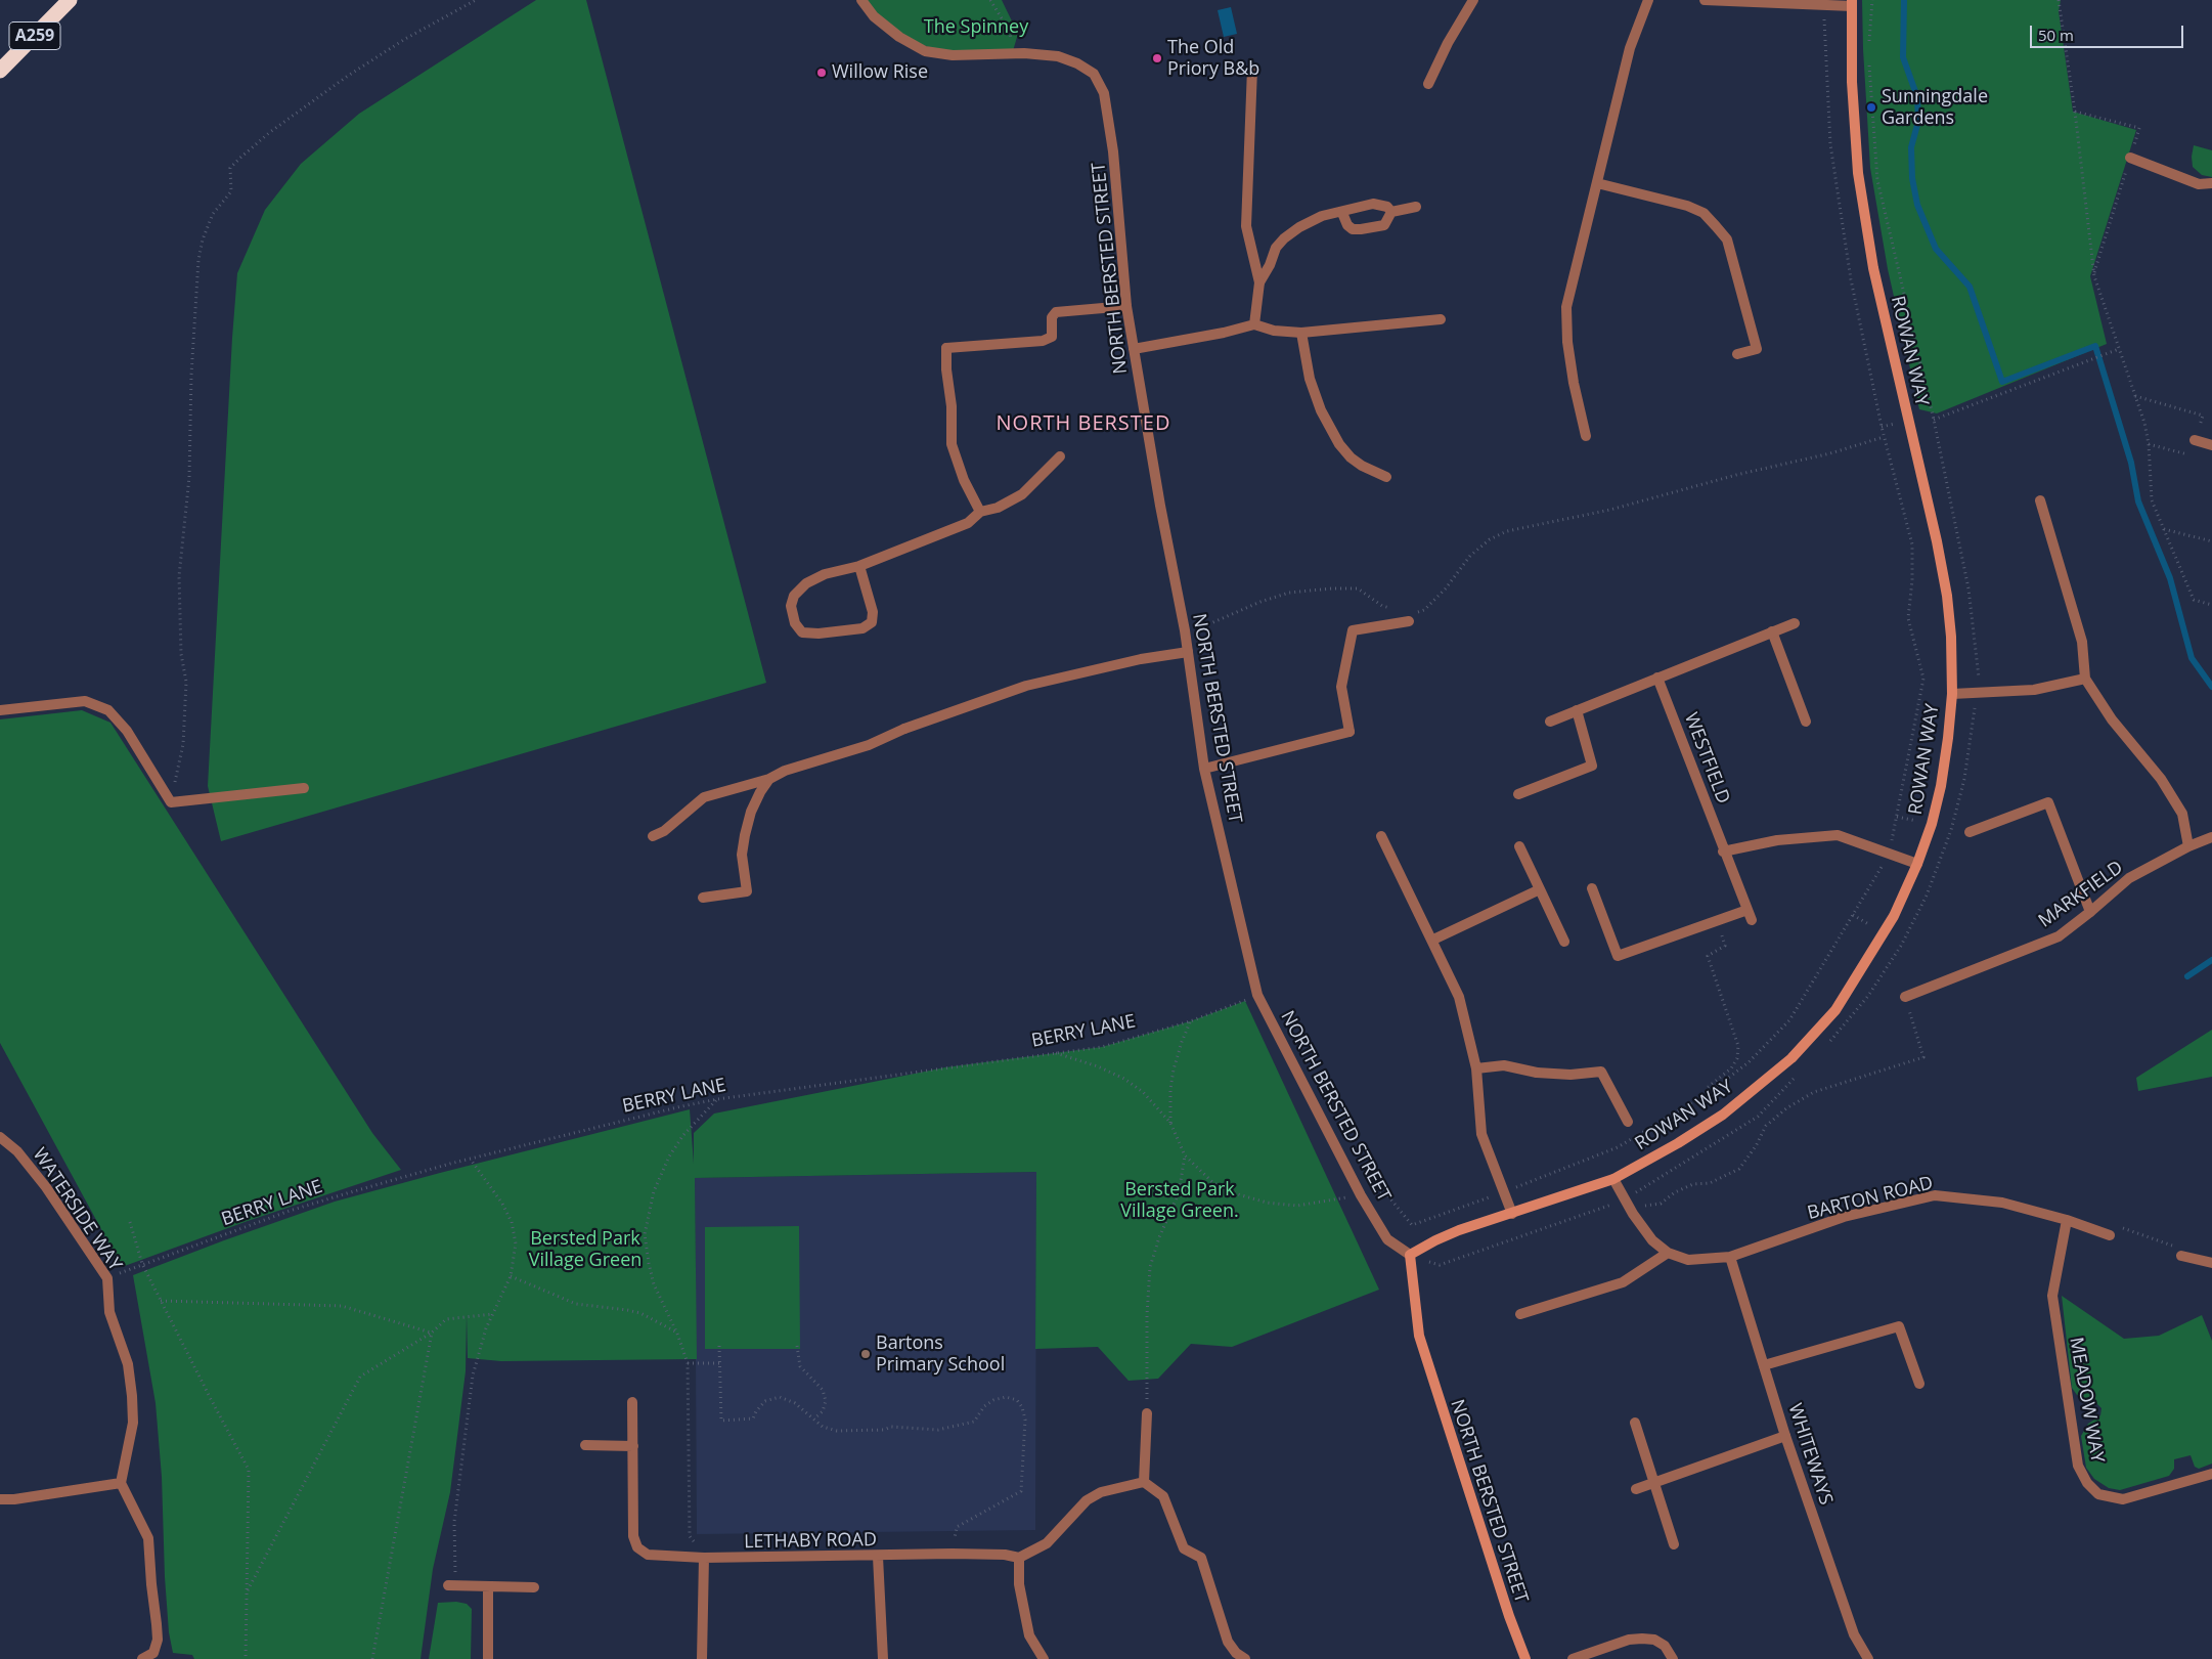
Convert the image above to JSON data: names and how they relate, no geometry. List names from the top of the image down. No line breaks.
{"streets":{"highway":["A259"],"street":["NORTH BERSTED STREET","ROWAN WAY","WESTFIELD","MARKFIELD","BARTON ROAD","WATERSIDE WAY","MEADOW WAY","WHITEWAYS","LETHABY ROAD"],"path":["BERRY LANE"]},"crossings":[["NORTH BERSTED STREET","ROWAN WAY"],["NORTH BERSTED STREET","BERRY LANE"],["ROWAN WAY","BARTON ROAD"],["BERRY LANE","WATERSIDE WAY"],["BARTON ROAD","MEADOW WAY"],["BARTON ROAD","WHITEWAYS"]],"districts":["NORTH BERSTED"],"parks":["The Spinney","Bersted Park Village Green.","Bersted Park Village Green"],"places":["The Old Priory B&b","Willow Rise","Sunningdale Gardens","Bartons Primary School"],"scale_bar":"50 m"}
